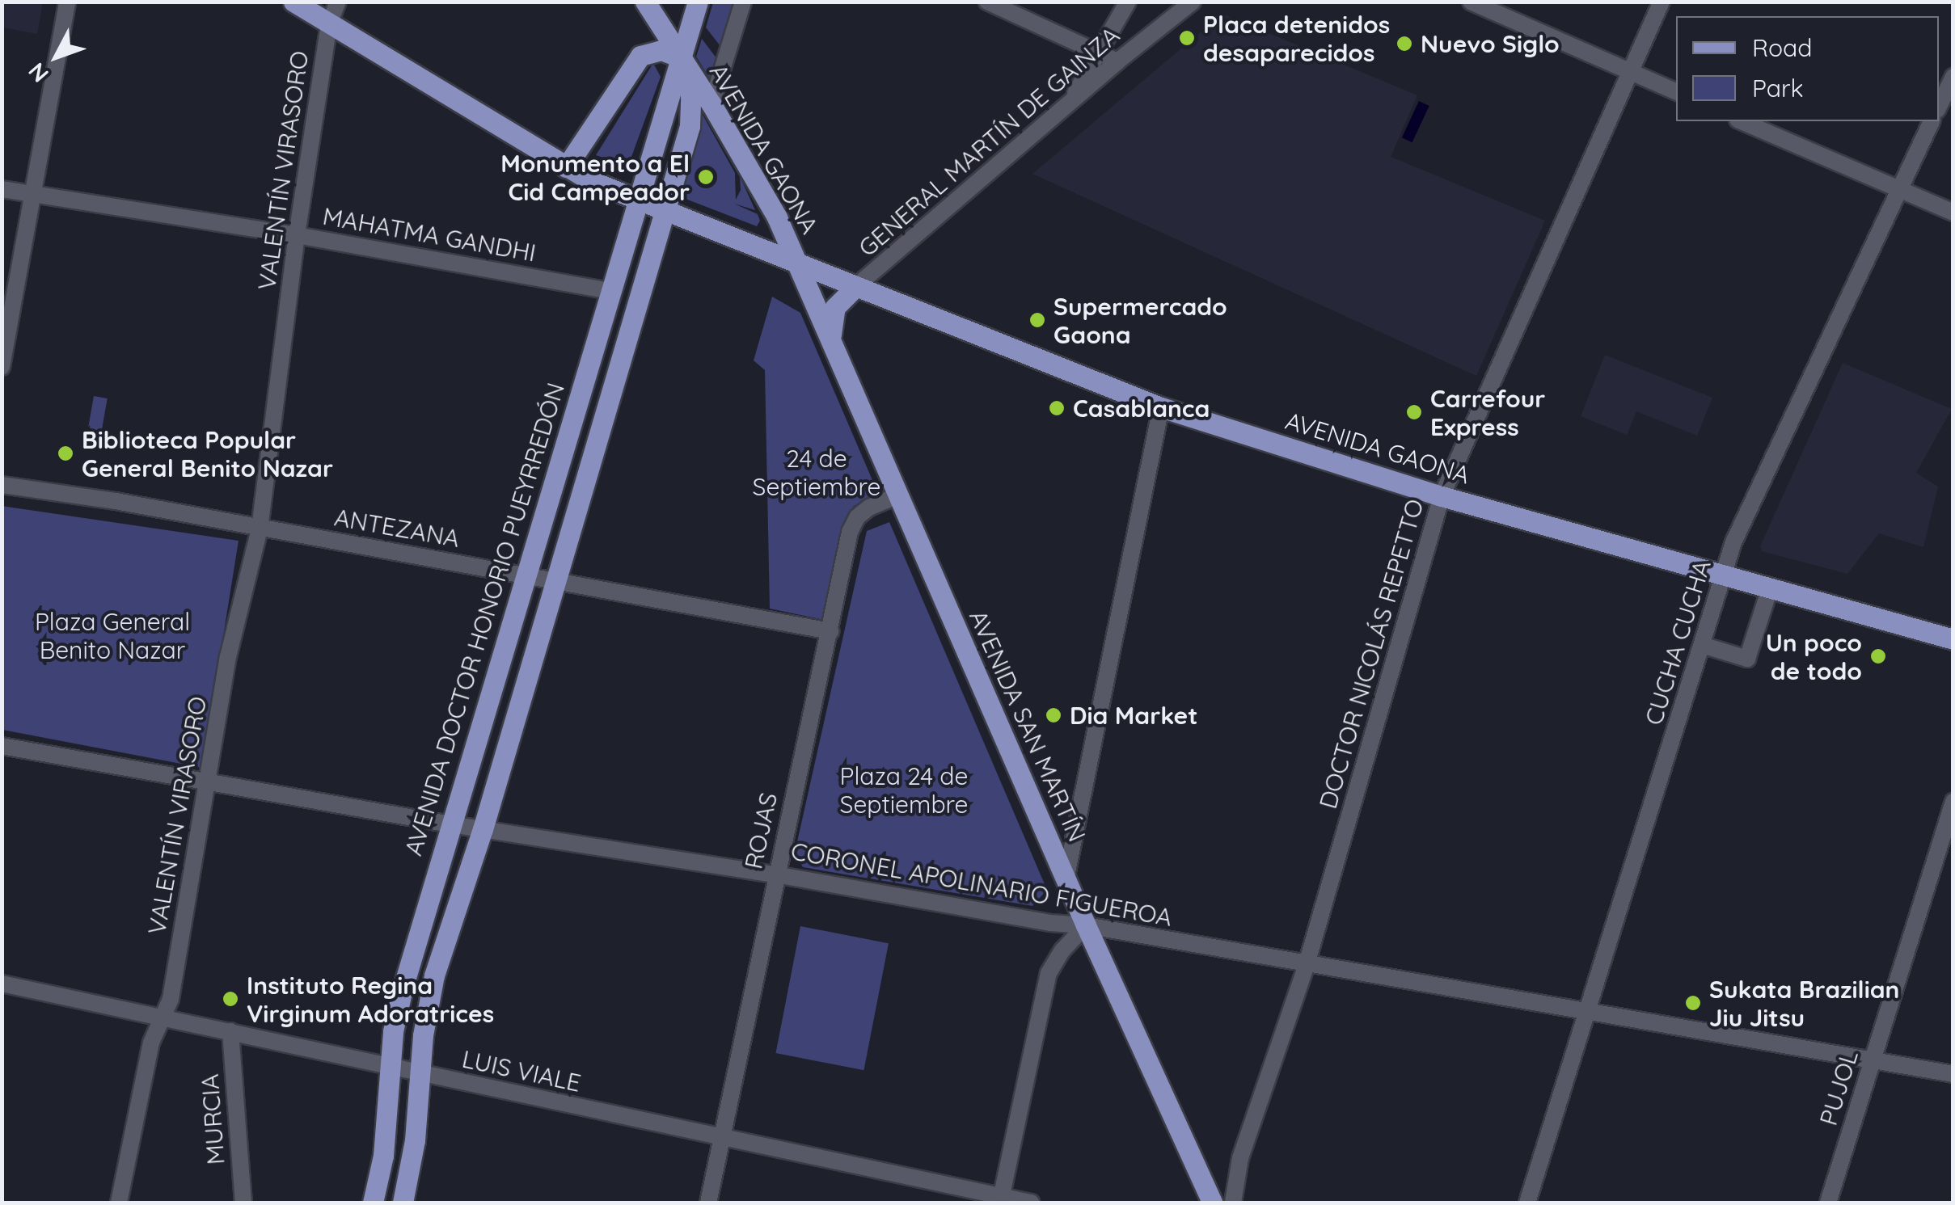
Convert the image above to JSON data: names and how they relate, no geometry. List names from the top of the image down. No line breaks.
{"streets":{"main road":["AVENIDA GAONA","AVENIDA DOCTOR HONORIO PUEYRREDÓN","AVENIDA SAN MARTÍN"],"street":["GENERAL MARTÍN DE GAINZA","VALENTÍN VIRASORO","MAHATMA GANDHI","ANTEZANA","CUCHA CUCHA","DOCTOR NICOLÁS REPETTO","ROJAS","CORONEL APOLINARIO FIGUEROA","LUIS VIALE","PUJOL","MURCIA"]},"crossings":[["GENERAL MARTÍN DE GAINZA","AVENIDA GAONA"],["AVENIDA GAONA","VALENTÍN VIRASORO"],["AVENIDA GAONA","AVENIDA DOCTOR HONORIO PUEYRREDÓN"],["AVENIDA GAONA","CUCHA CUCHA"],["AVENIDA GAONA","DOCTOR NICOLÁS REPETTO"],["AVENIDA GAONA","AVENIDA SAN MARTÍN"],["VALENTÍN VIRASORO","MAHATMA GANDHI"],["VALENTÍN VIRASORO","ANTEZANA"],["VALENTÍN VIRASORO","CORONEL APOLINARIO FIGUEROA"],["VALENTÍN VIRASORO","LUIS VIALE"],["MAHATMA GANDHI","AVENIDA DOCTOR HONORIO PUEYRREDÓN"],["ANTEZANA","AVENIDA DOCTOR HONORIO PUEYRREDÓN"],["ANTEZANA","ROJAS"],["AVENIDA DOCTOR HONORIO PUEYRREDÓN","CORONEL APOLINARIO FIGUEROA"],["AVENIDA DOCTOR HONORIO PUEYRREDÓN","LUIS VIALE"],["CUCHA CUCHA","CORONEL APOLINARIO FIGUEROA"],["DOCTOR NICOLÁS REPETTO","CORONEL APOLINARIO FIGUEROA"],["AVENIDA SAN MARTÍN","ROJAS"],["AVENIDA SAN MARTÍN","CORONEL APOLINARIO FIGUEROA"],["ROJAS","CORONEL APOLINARIO FIGUEROA"],["ROJAS","LUIS VIALE"],["CORONEL APOLINARIO FIGUEROA","PUJOL"],["LUIS VIALE","MURCIA"]],"parks":["24 de Septiembre","Plaza General Benito Nazar","Plaza 24 de Septiembre"],"places":["Placa detenidos desaparecidos","Nuevo Siglo","Monumento a El Cid Campeador","Supermercado Gaona","Casablanca","Carrefour Express","Biblioteca Popular General Benito Nazar","Un poco de todo","Dia Market","Instituto Regina Virginum Adoratrices","Sukata Brazilian Jiu Jitsu"],"legend":["Road","Park"],"north":"bottom left"}
